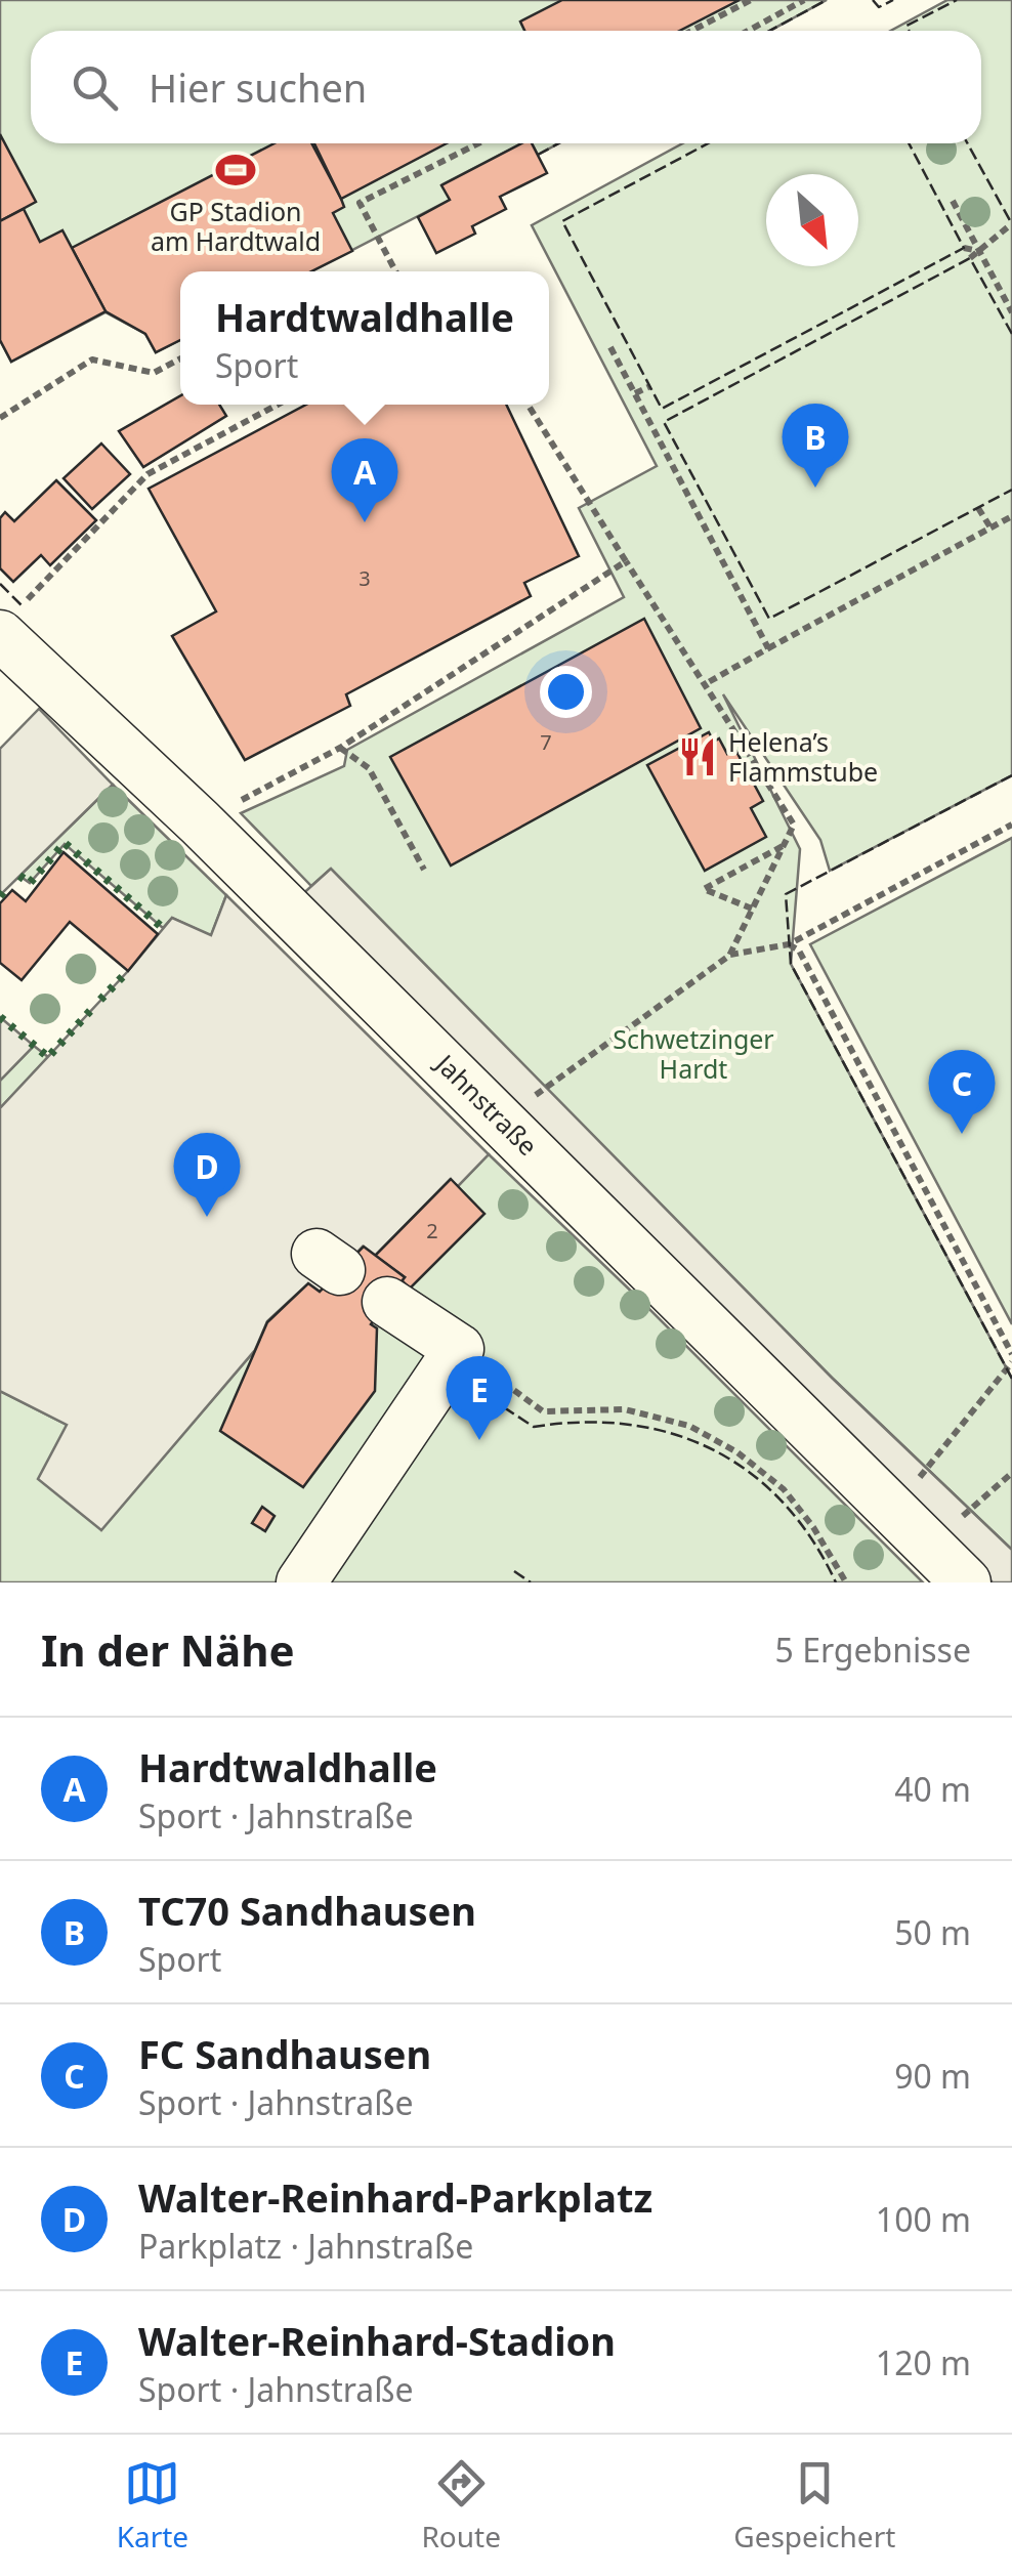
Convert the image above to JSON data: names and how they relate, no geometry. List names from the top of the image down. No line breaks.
{"streets":{"street":["Jahnstraße"]},"parks":["Schwetzinger Hardt"],"places":{"sports":["GP Stadion am Hardtwald"],"restaurant":["Helena’s Flammstube"]},"house_numbers":["3","7","2"],"north":"bottom right","page":{"search":"Hier suchen","popup":["Hardtwaldhalle","Sport"],"pins":["B","A","C","D","E"],"heading":["In der Nähe","5 Ergebnisse"],"list":[{"mark":"A","name":"Hardtwaldhalle","note":"Sport · Jahnstraße","value":"40 m"},{"mark":"B","name":"TC70 Sandhausen","note":"Sport","value":"50 m"},{"mark":"C","name":"FC Sandhausen","note":"Sport · Jahnstraße","value":"90 m"},{"mark":"D","name":"Walter-Reinhard-Parkplatz","note":"Parkplatz · Jahnstraße","value":"100 m"},{"mark":"E","name":"Walter-Reinhard-Stadion","note":"Sport · Jahnstraße","value":"120 m"}],"nav":["Karte","Route","Gespeichert"]}}
